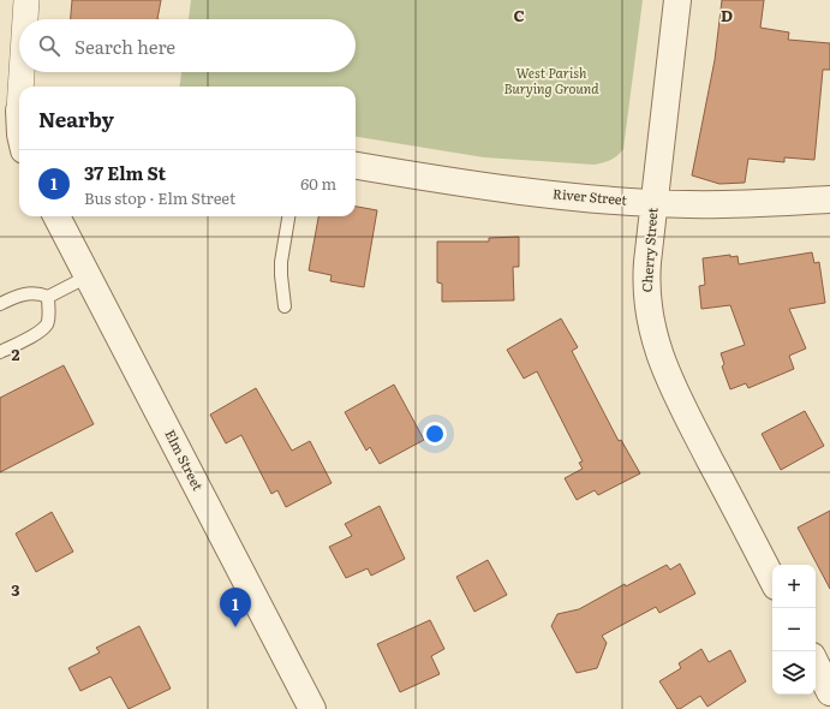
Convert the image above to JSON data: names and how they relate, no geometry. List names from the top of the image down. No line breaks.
{"streets":{"street":["River Street","Cherry Street","Elm Street"]},"crossings":[["River Street","Cherry Street"]],"parks":["West Parish Burying Ground"],"page":{"search":"Search here","heading":"Nearby","list":[{"mark":"1","name":"37 Elm St","note":"Bus stop · Elm Street","value":"60 m"}],"map_buttons":["+","−"],"pins":"1"},"grid":{"columns":["C","D"],"rows":["2","3"]}}
